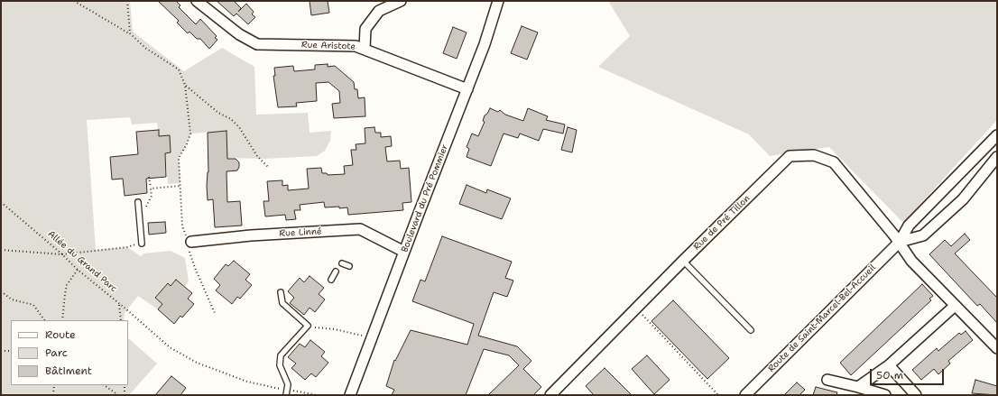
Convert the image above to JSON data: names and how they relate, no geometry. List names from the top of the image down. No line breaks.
{"streets":{"street":["Rue Aristote","Boulevard du Pré Pommier","Rue de Pré Tillon","Rue Linné","Route de Saint-Marcel-Bel-Accueil"],"path":["Allée du Grand Parc"]},"crossings":[["Rue Aristote","Boulevard du Pré Pommier"],["Boulevard du Pré Pommier","Rue Linné"],["Rue de Pré Tillon","Route de Saint-Marcel-Bel-Accueil"]],"legend":["Route","Parc","Bâtiment"],"scale_bar":"50 m"}
